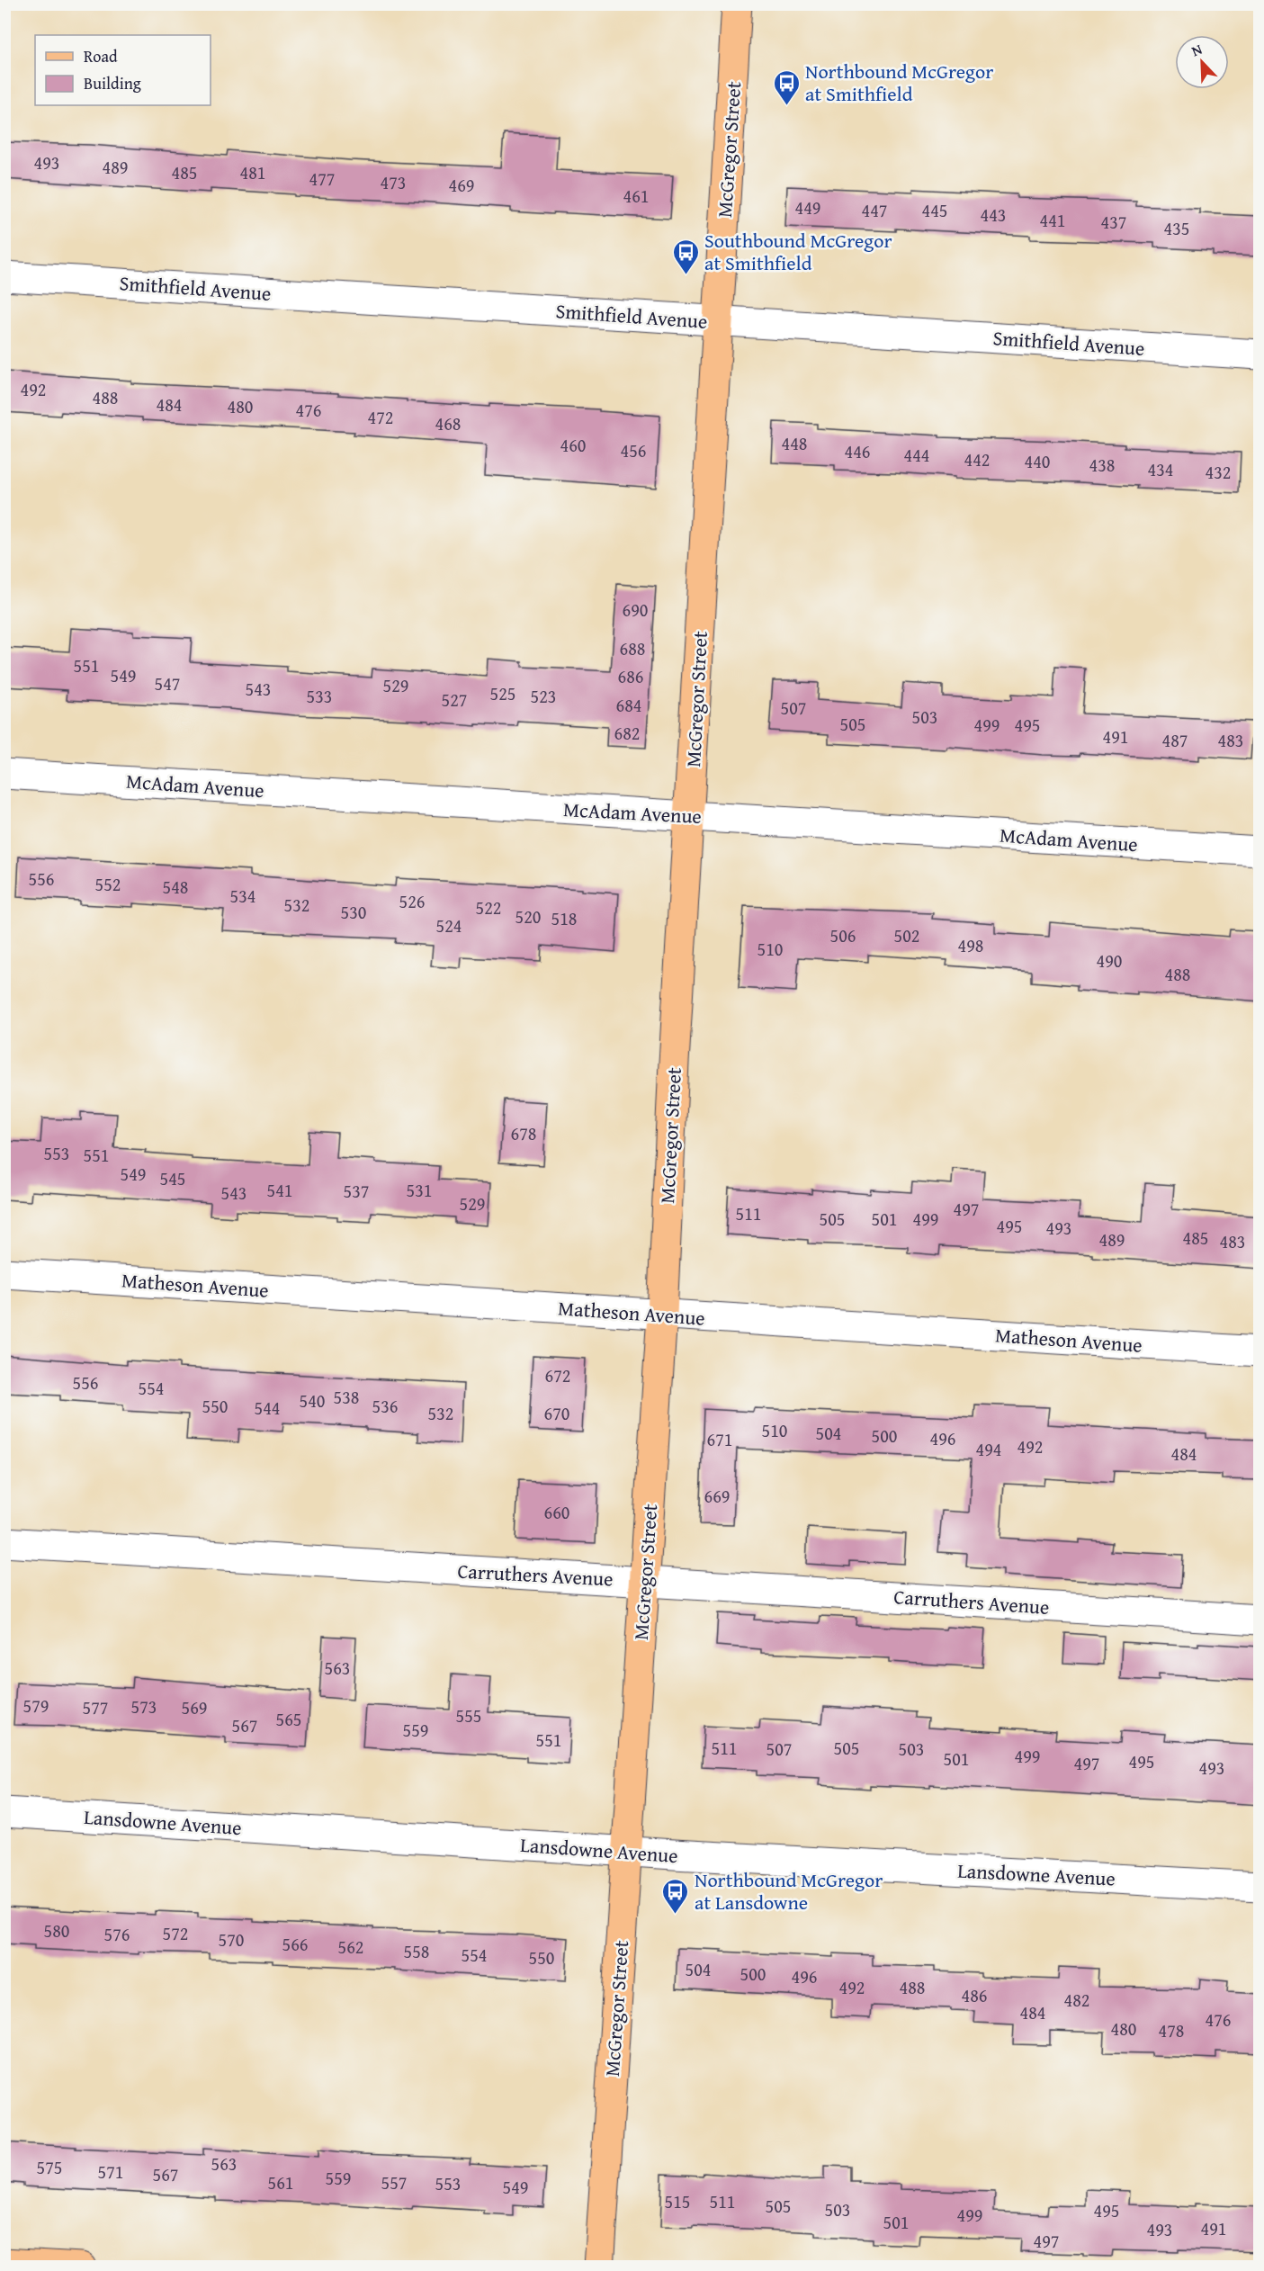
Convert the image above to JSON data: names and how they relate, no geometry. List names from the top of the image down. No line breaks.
{"streets":{"main road":["McGregor Street"],"street":["Smithfield Avenue","McAdam Avenue","Matheson Avenue","Carruthers Avenue","Lansdowne Avenue"]},"crossings":[["McGregor Street","Smithfield Avenue"],["McGregor Street","McAdam Avenue"],["McGregor Street","Matheson Avenue"],["McGregor Street","Carruthers Avenue"],["McGregor Street","Lansdowne Avenue"]],"places":{"bus stop":["Northbound McGregor at Smithfield","Southbound McGregor at Smithfield","Northbound McGregor at Lansdowne"]},"house_numbers":["493","489","485","481","477","473","469","461","449","447","445","443","441","437","435","492","488","484","480","476","472","468","448","460","456","446","444","442","440","438","434","432","690","688","551","549","686","547","529","543","525","533","523","527","684","507","503","505","499","495","682","491","487","483","556","552","548","534","526","532","522","530","520","518","524","506","502","498","510","490","488","678","553","551","549","545","541","531","537","543","529","497","511","505","501","499","495","493","485","489","483","672","556","554","538","540","550","536","544","532","670","510","504","500","496","671","492","494","484","669","660","563","579","573","577","569","555","565","567","559","551","511","505","507","503","499","501","495","497","493","580","572","576","570","566","562","558","554","550","504","500","496","492","488","486","482","484","476","480","478","563","575","571","567","559","561","557","553","549","515","511","505","503","495","499","501","491","493","497"],"legend":["Road","Building"],"north":"top left"}
